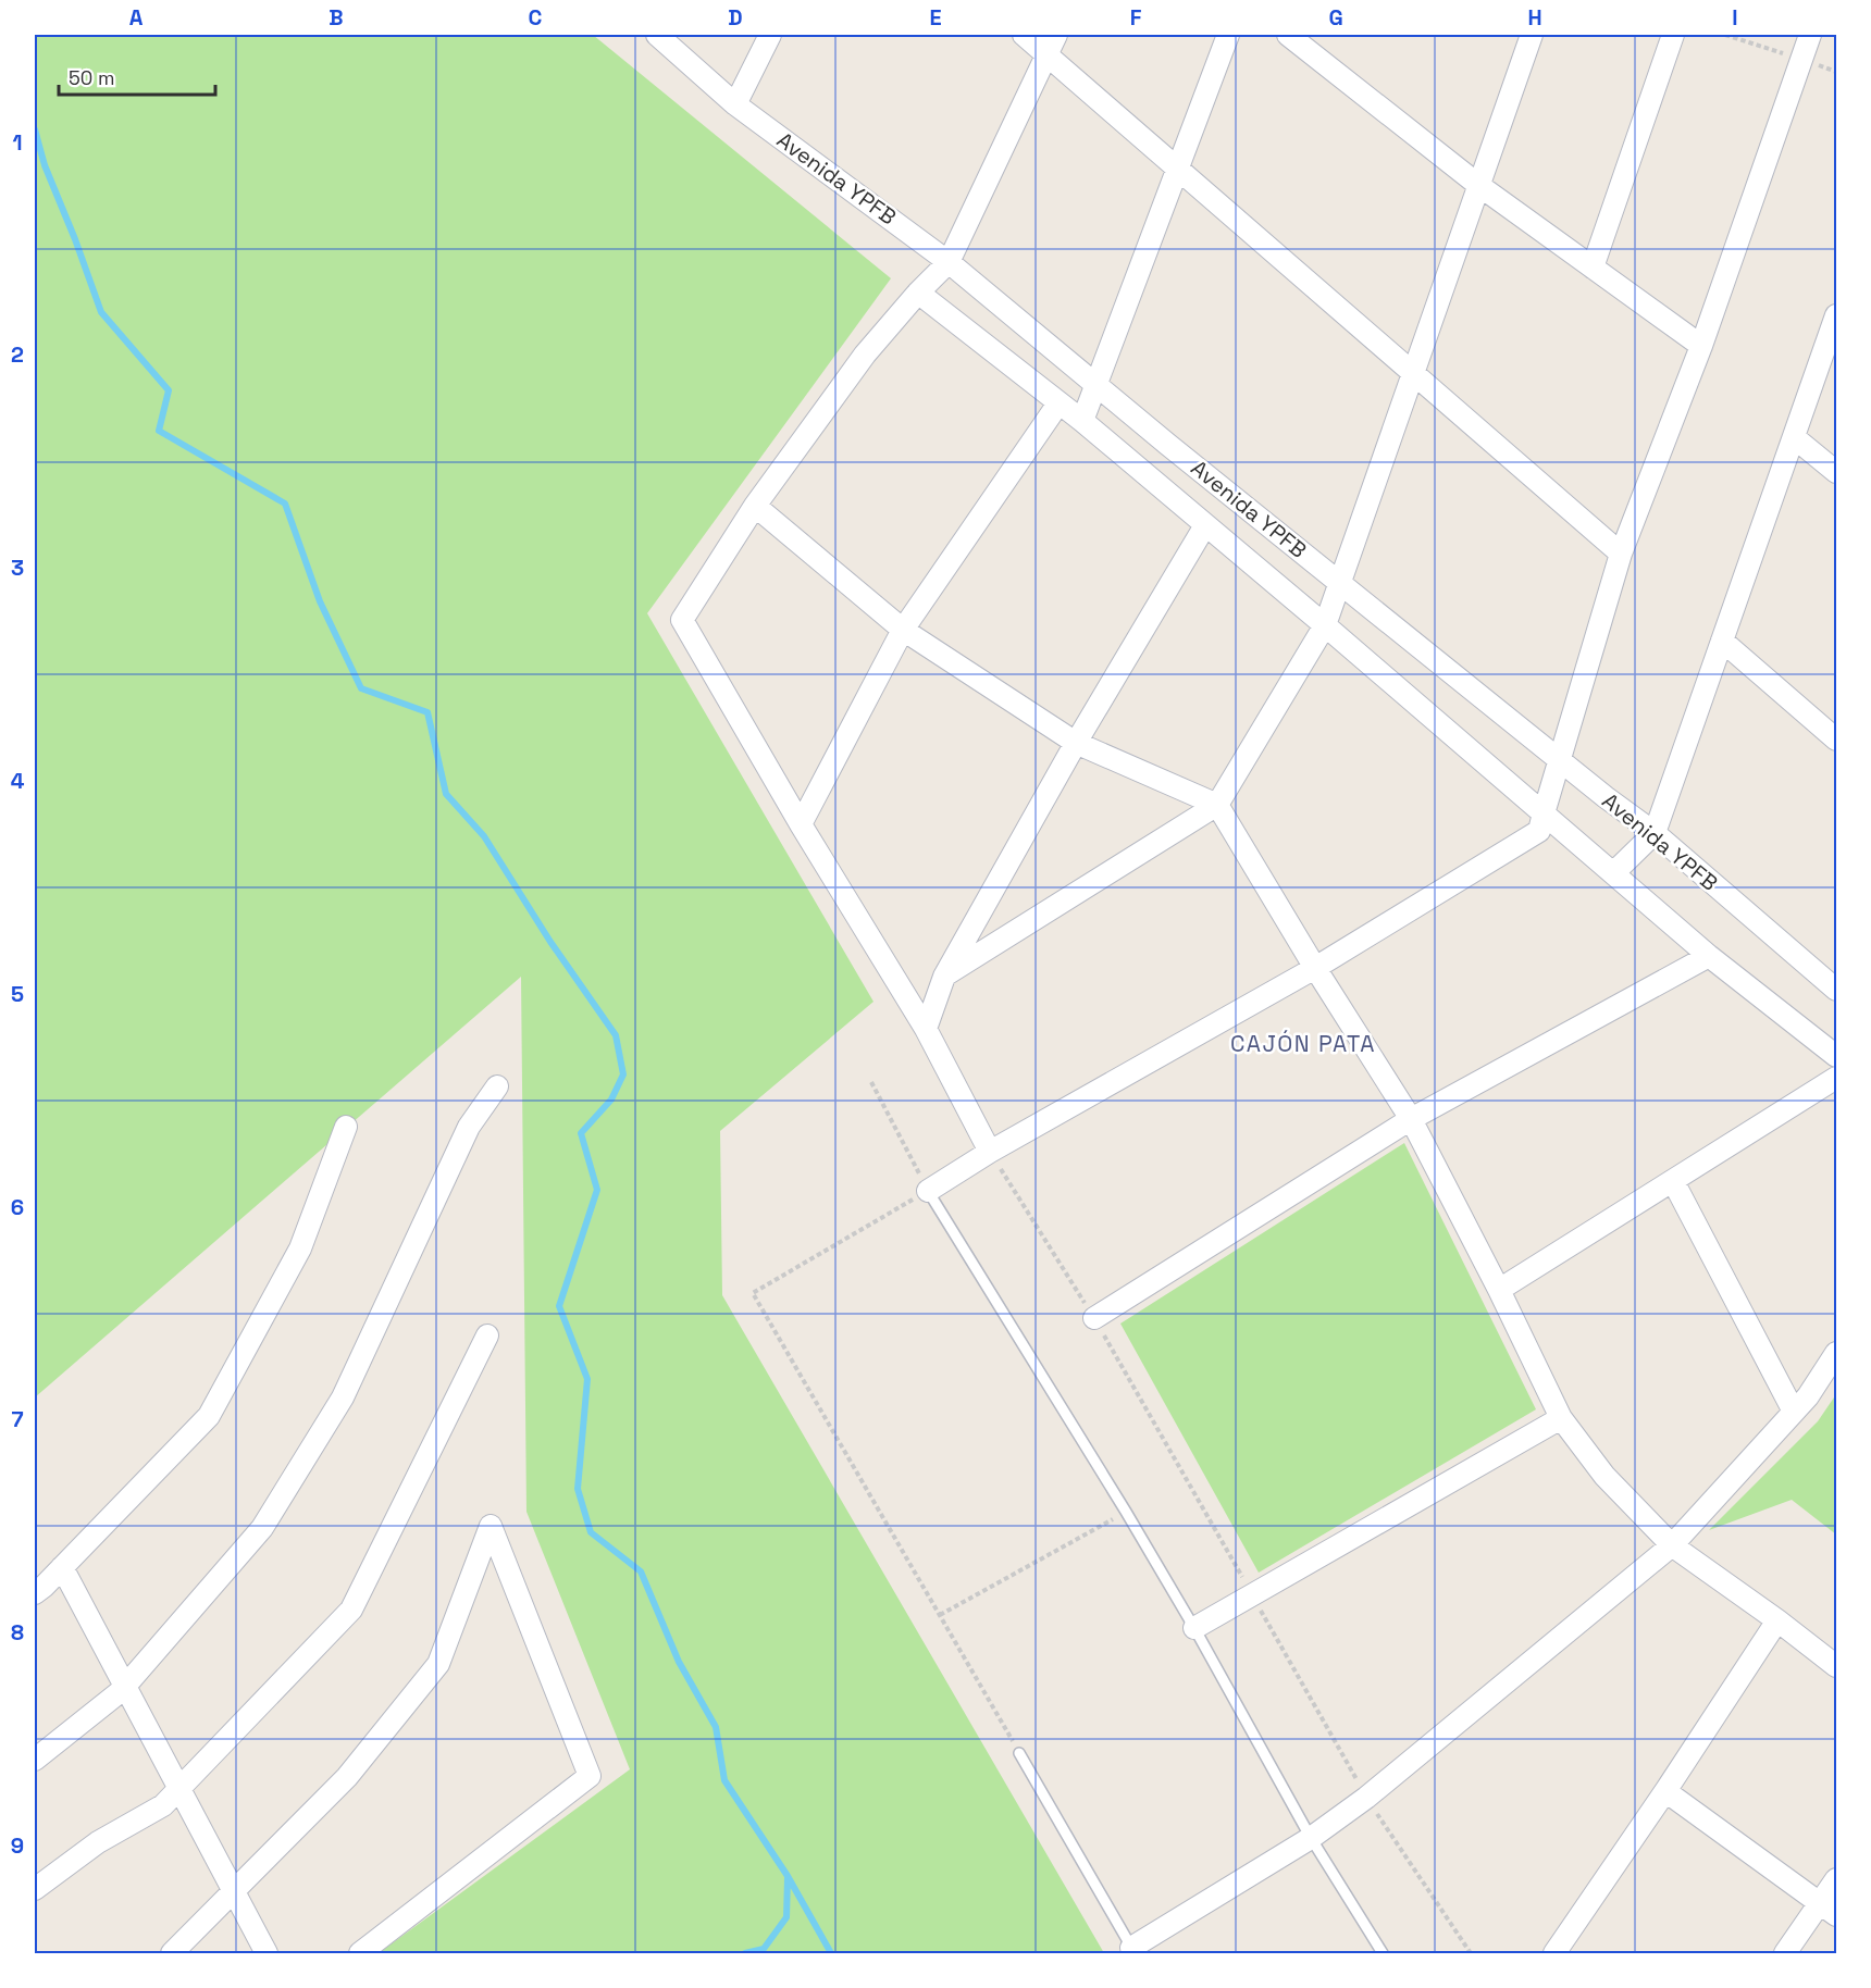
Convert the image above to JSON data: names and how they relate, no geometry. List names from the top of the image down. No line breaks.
{"streets":{"street":["Avenida YPFB"]},"districts":["CAJÓN PATA"],"scale_bar":"50 m","grid":{"columns":["A","B","C","D","E","F","G","H","I"],"rows":["1","2","3","4","5","6","7","8","9"]}}
